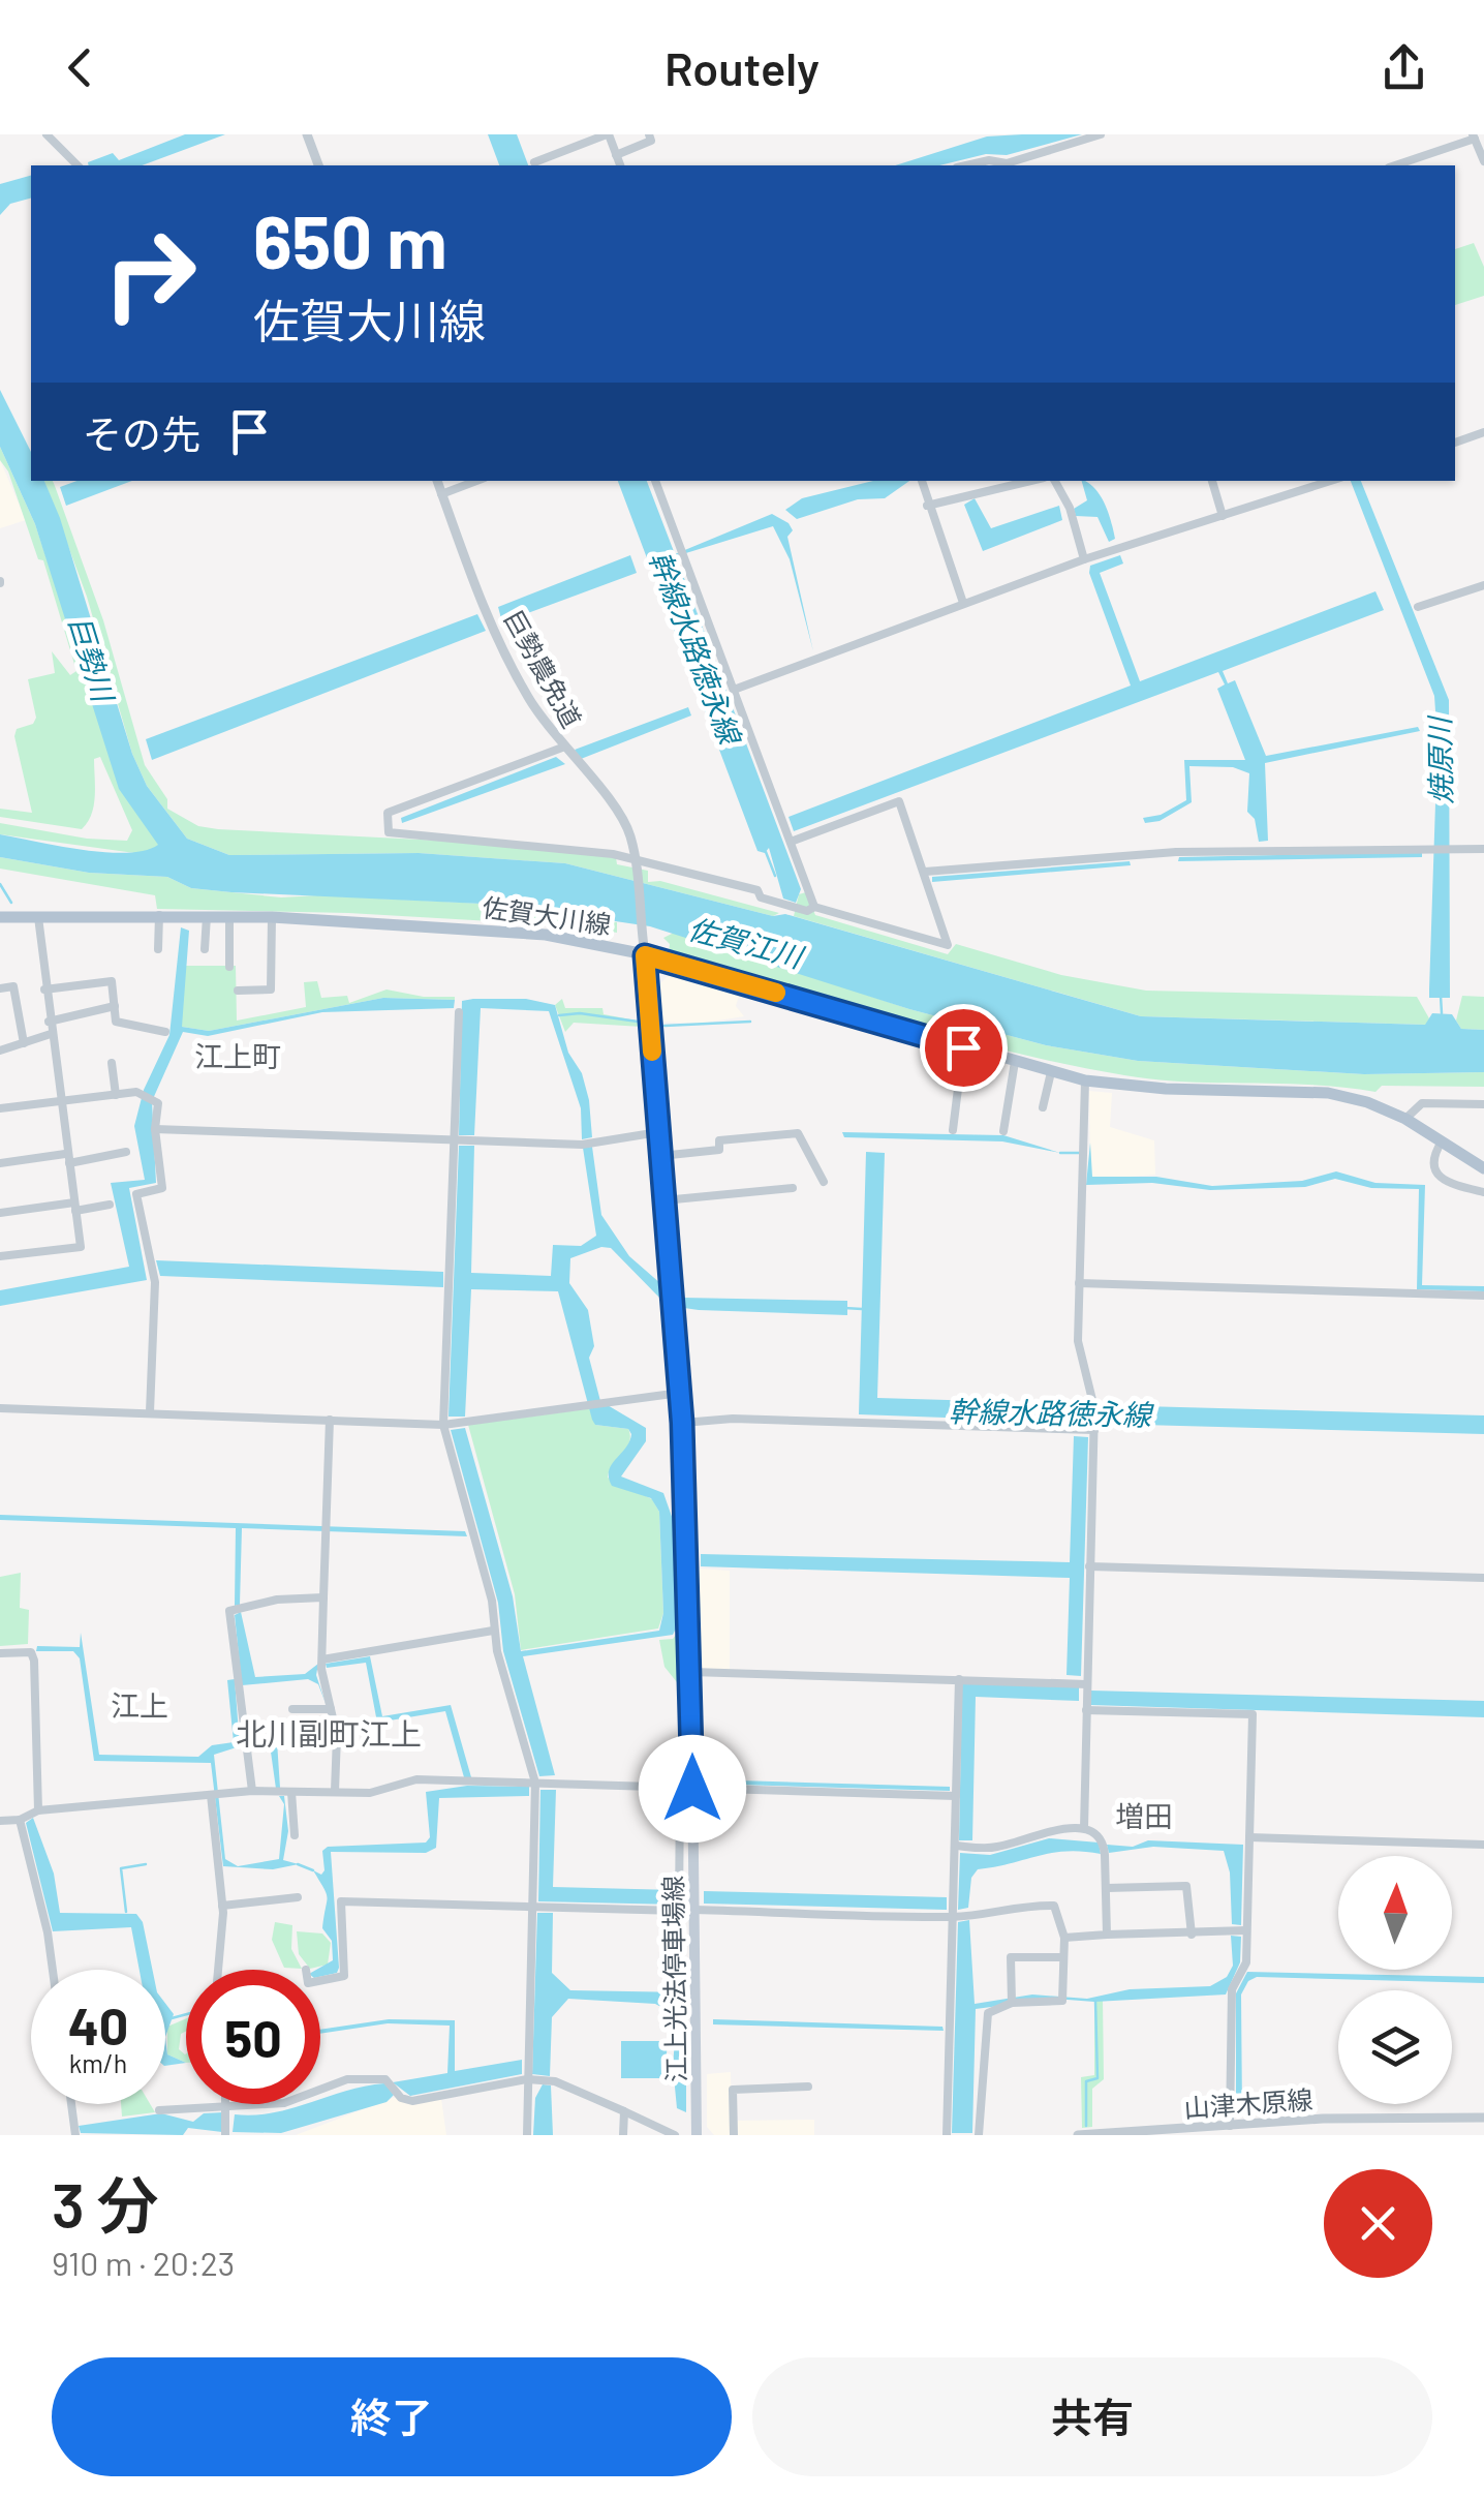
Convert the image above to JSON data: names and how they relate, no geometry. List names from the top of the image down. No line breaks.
{"streets":{"main road":["佐賀大川線","江上光法停車場線"],"street":["巨勢農免道","山津木原線"]},"crossings":[["巨勢農免道","佐賀大川線"],["巨勢農免道","江上光法停車場線"],["佐賀大川線","江上光法停車場線"]],"districts":["江上町","江上","北川副町江上","増田"],"water":["幹線水路徳永線","巨勢川","焼原川","佐賀江川"],"north":"top","page":{"header":"Routely","turn":["650 m","佐賀大川線"],"then":"その先","speed":"40 km/h","limit":"50","heading":["3 分","910 m · 20:23"],"buttons":["終了","共有"]}}
